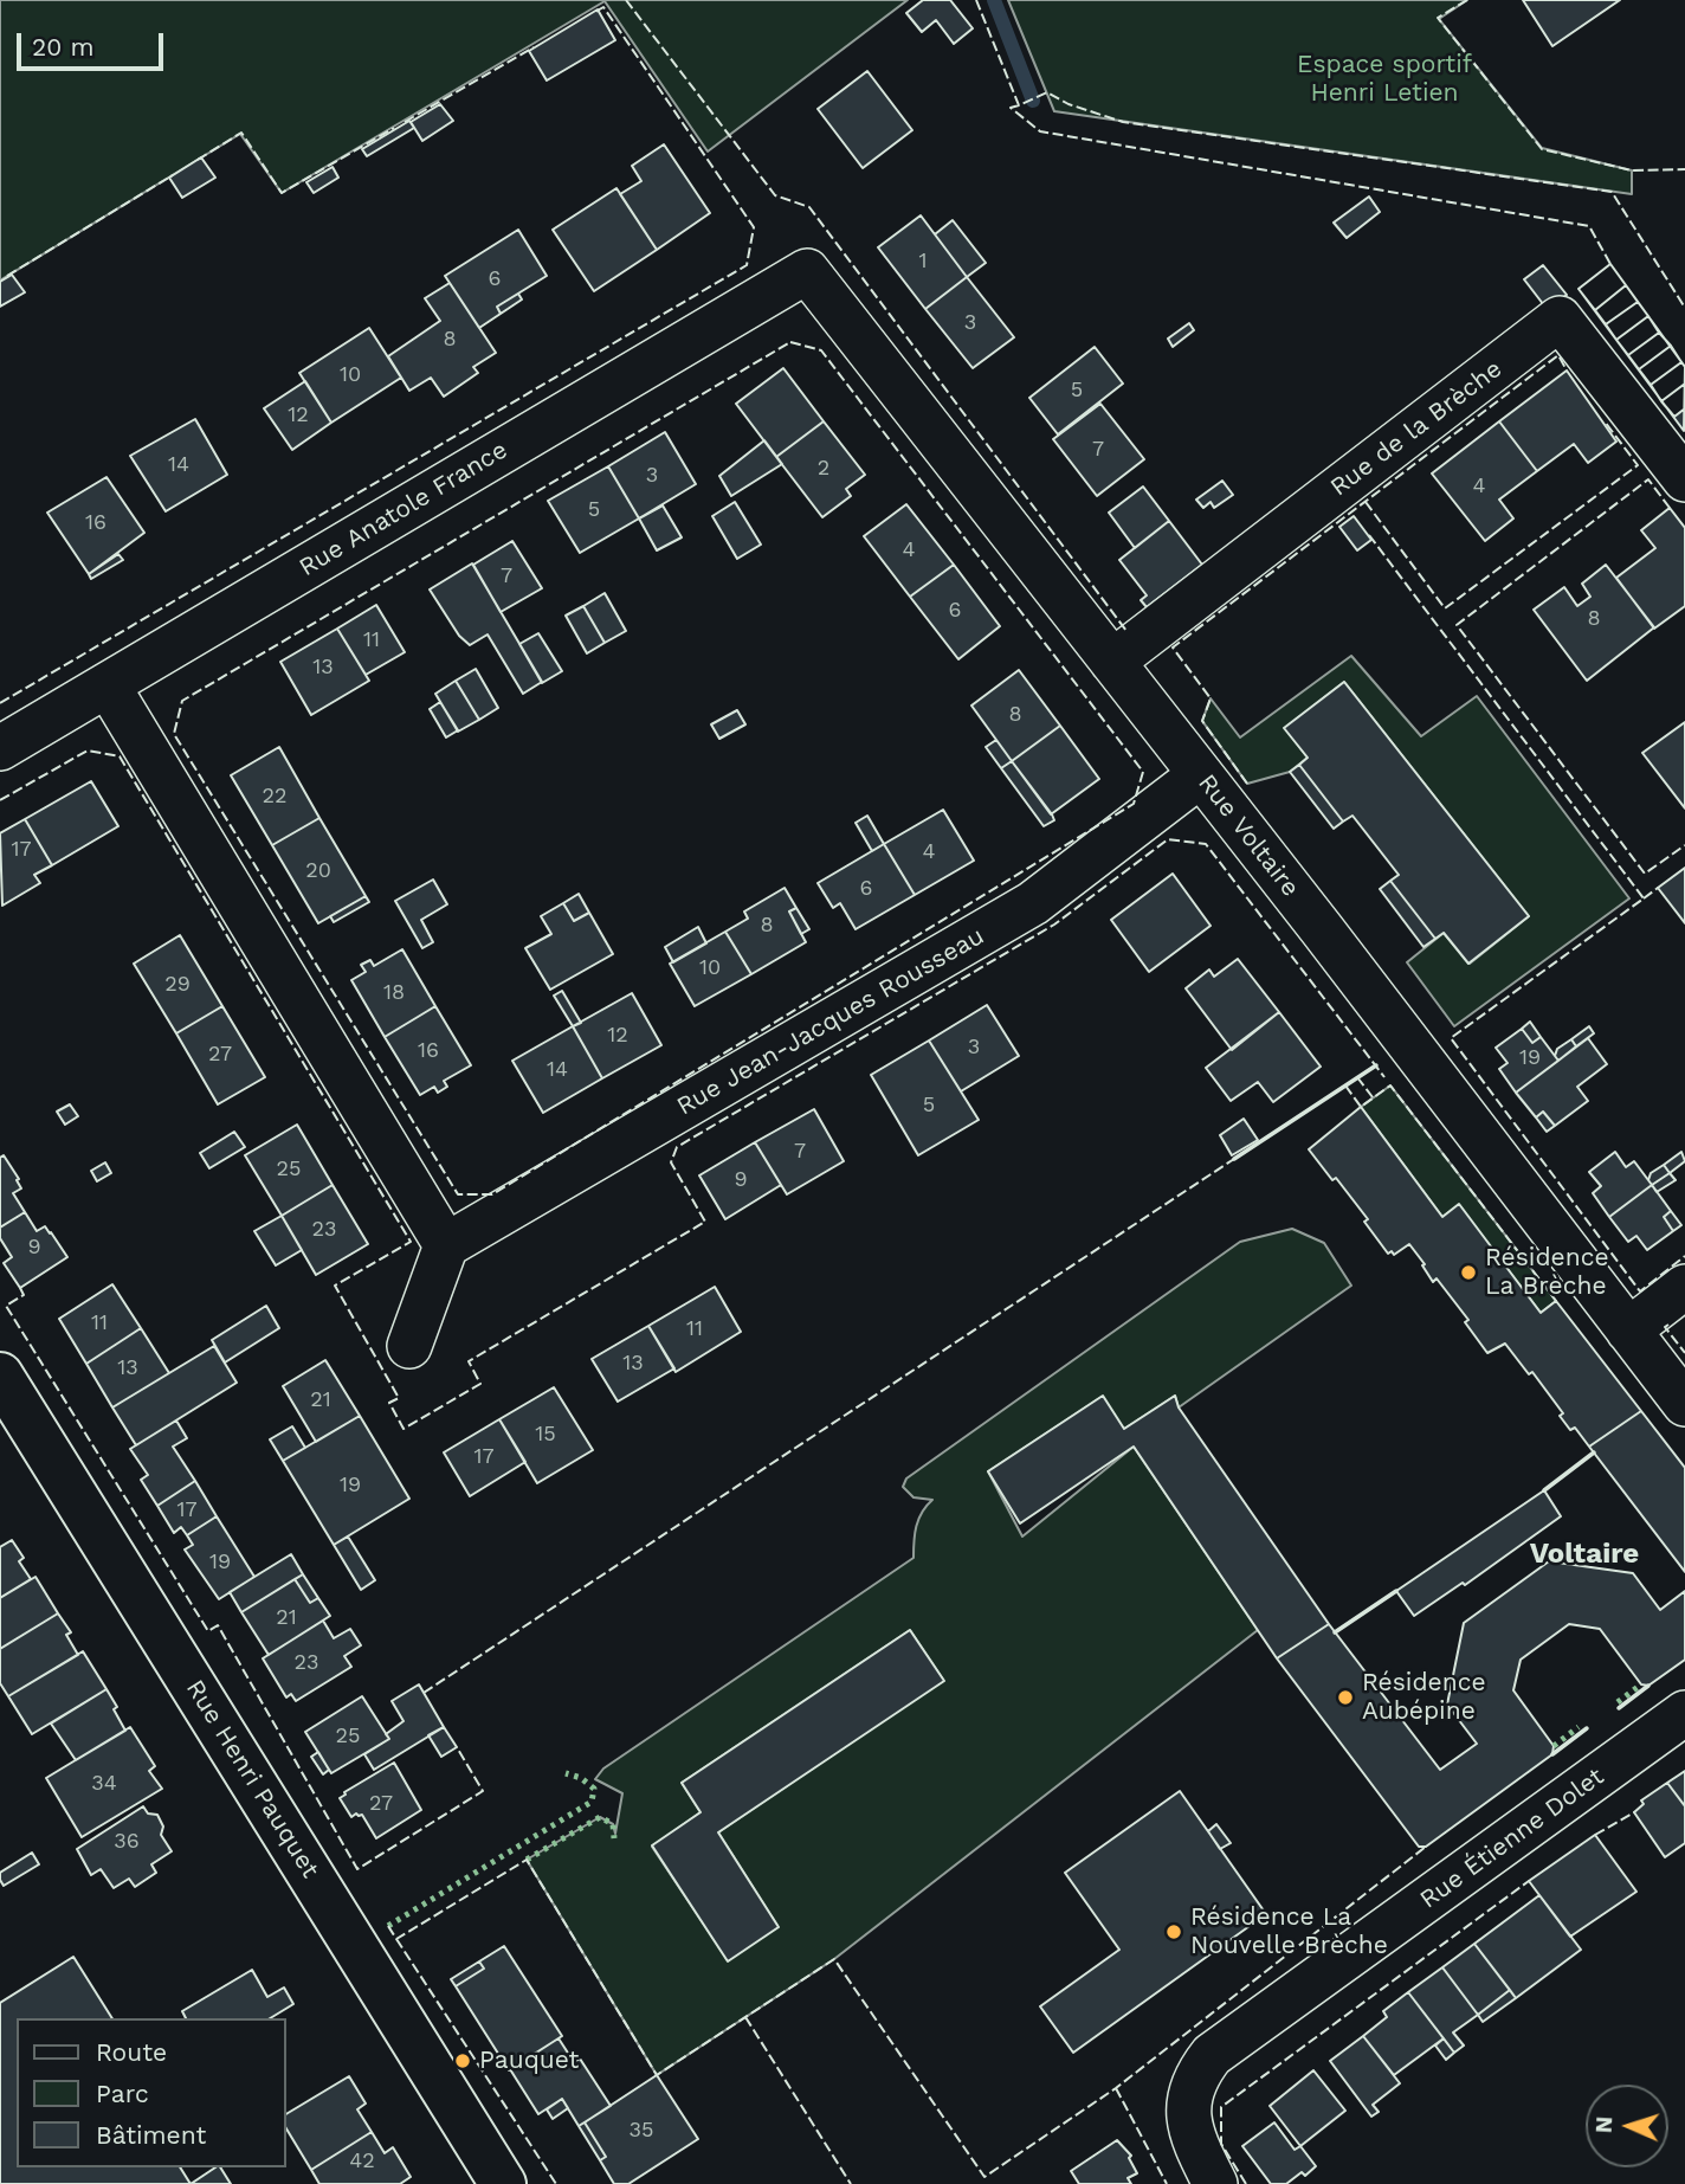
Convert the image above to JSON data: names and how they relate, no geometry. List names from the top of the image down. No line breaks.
{"streets":{"street":["Rue de la Brèche","Rue Anatole France","Rue Voltaire","Rue Jean-Jacques Rousseau","Rue Henri Pauquet","Rue Étienne Dolet"]},"crossings":[["Rue de la Brèche","Rue Voltaire"],["Rue Anatole France","Rue Voltaire"],["Rue Voltaire","Rue Jean-Jacques Rousseau"]],"districts":["Voltaire"],"parks":["Espace sportif Henri Letien"],"places":["Résidence La Brèche","Résidence Aubépine","Résidence La Nouvelle Brèche","Pauquet"],"house_numbers":["1","6","3","8","10","5","12","7","14","2","3","4","5","16","4","7","6","8","11","13","8","22","17","4","20","6","8","10","29","18","12","3","16","27","19","14","5","7","25","9","23","9","11","11","13","13","21","15","17","19","17","19","21","23","25","34","27","36","35","42"],"legend":["Route","Parc","Bâtiment"],"scale_bar":"20 m","north":"left"}
